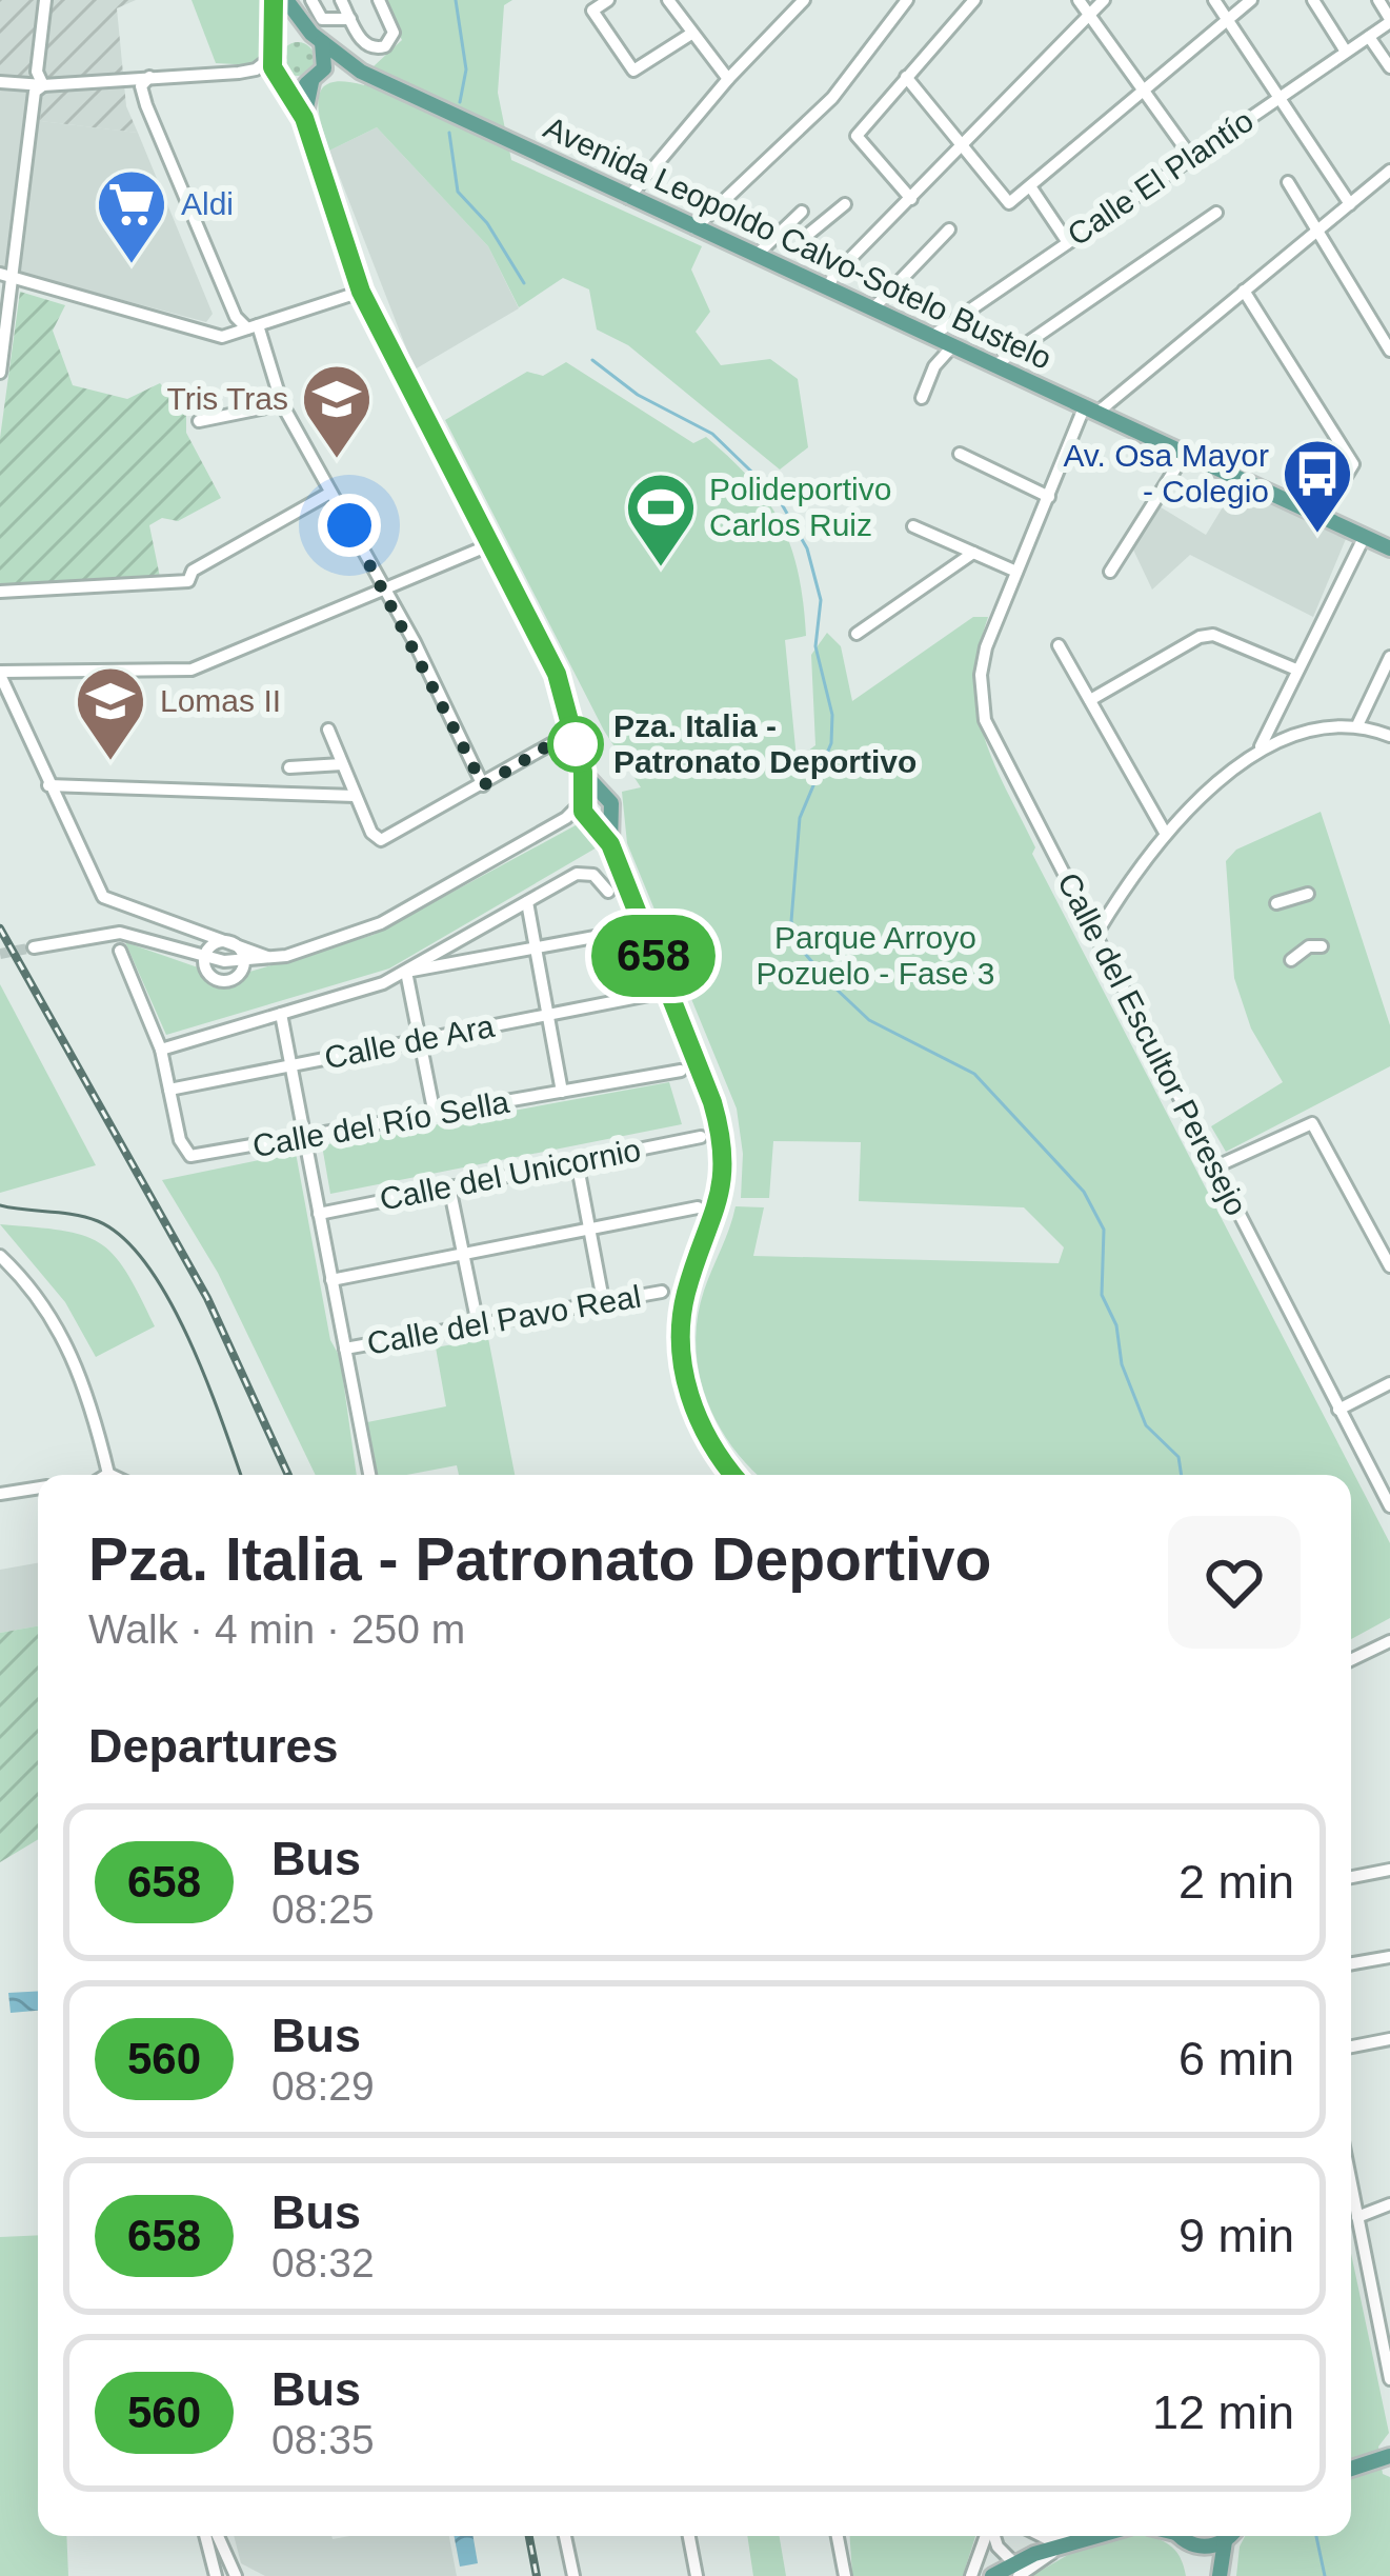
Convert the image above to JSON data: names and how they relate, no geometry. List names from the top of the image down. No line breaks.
{"streets":{"main road":["Avenida Leopoldo Calvo-Sotelo Bustelo"],"street":["Calle El Plantío","Calle de Ara","Calle del Escultor Peresejo","Calle del Río Sella","Calle del Unicornio","Calle del Pavo Real"]},"crossings":[["Calle El Plantío","Avenida Leopoldo Calvo-Sotelo Bustelo"],["Avenida Leopoldo Calvo-Sotelo Bustelo","Calle del Escultor Peresejo"],["Calle de Ara","Calle del Río Sella"]],"parks":["Parque Arroyo Pozuelo - Fase 3"],"places":{"supermarket":["Aldi"],"school or university":["Tris Tras","Lomas II"],"bus stop":["Av. Osa Mayor - Colegio"],"sports":["Polideportivo Carlos Ruiz"],"other":["Pza. Italia - Patronato Deportivo"]},"lines":["bus line 658"],"page":{"on_map":"658","heading":[["Pza. Italia - Patronato Deportivo","Walk · 4 min · 250 m"],"Departures"],"list":[{"mark":"658","name":"Bus","note":"08:25","value":"2 min"},{"mark":"560","name":"Bus","note":"08:29","value":"6 min"},{"mark":"658","name":"Bus","note":"08:32","value":"9 min"},{"mark":"560","name":"Bus","note":"08:35","value":"12 min"}]}}
